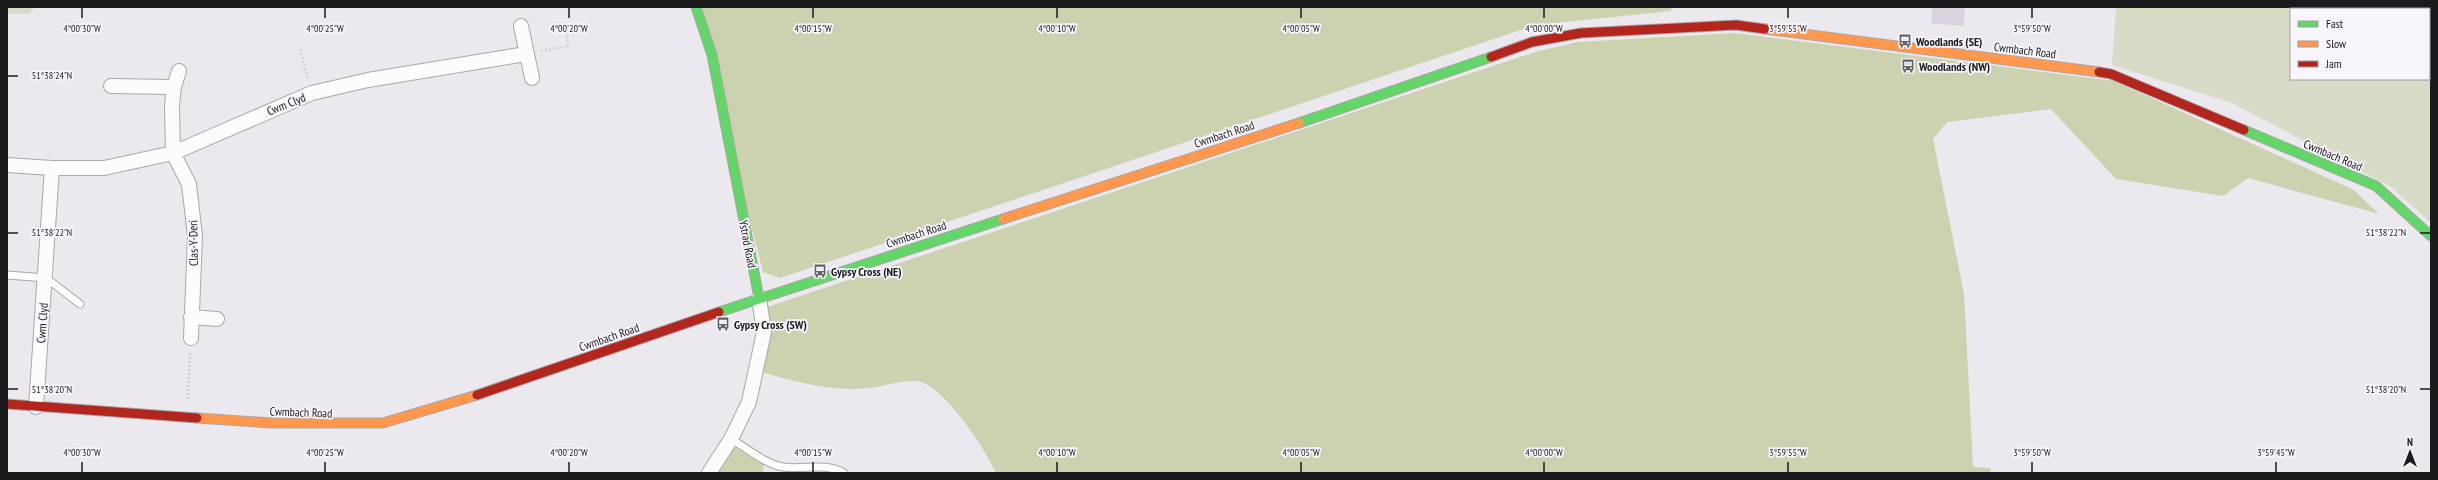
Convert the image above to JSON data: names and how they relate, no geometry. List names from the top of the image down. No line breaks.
{"streets":{"main road":["Cwmbach Road","Ystrad Road"],"street":["Cwm Clyd","Clas-Y-Deri"]},"crossings":[["Cwmbach Road","Cwm Clyd"],["Cwmbach Road","Ystrad Road"],["Cwm Clyd","Clas-Y-Deri"]],"places":{"bus stop":["Woodlands (SE)","Woodlands (NW)","Gypsy Cross (NE)","Gypsy Cross (SW)"]},"legend":["Fast","Slow","Jam"],"north":"top","coordinates":["4°00'30\"W","4°00'25\"W","4°00'20\"W","4°00'15\"W","4°00'10\"W","4°00'05\"W","4°00'00\"W","3°59'55\"W","3°59'50\"W","51°38'24\"N","51°38'22\"N","51°38'20\"N","3°59'45\"W"]}
